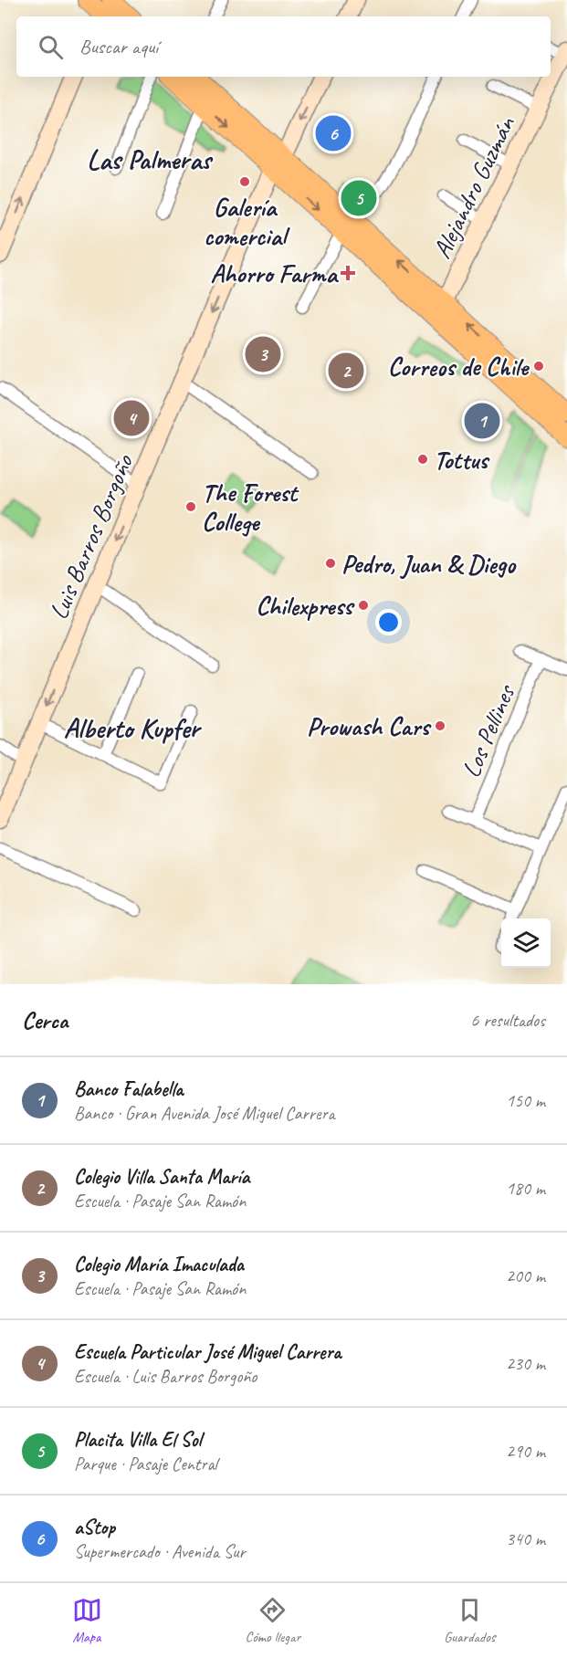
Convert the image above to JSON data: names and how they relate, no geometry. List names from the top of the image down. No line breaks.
{"streets":{"street":["Alejandro Guzmán","Luis Barros Borgoño","Los Pellines"]},"districts":["Las Palmeras","Alberto Kupfer"],"places":{"other":["Galería comercial","Correos de Chile","Tottus","The Forest College","Pedro, Juan & Diego","Chilexpress","Prowash Cars"],"health":["Ahorro Farma"]},"page":{"search":"Buscar aquí","pins":["6","5","3","2","4","1"],"heading":["Cerca","6 resultados"],"list":[{"mark":"1","name":"Banco Falabella","note":"Banco · Gran Avenida José Miguel Carrera","value":"150 m"},{"mark":"2","name":"Colegio Villa Santa María","note":"Escuela · Pasaje San Ramón","value":"180 m"},{"mark":"3","name":"Colegio María Imaculada","note":"Escuela · Pasaje San Ramón","value":"200 m"},{"mark":"4","name":"Escuela Particular José Miguel Carrera","note":"Escuela · Luis Barros Borgoño","value":"230 m"},{"mark":"5","name":"Placita Villa El Sol","note":"Parque · Pasaje Central","value":"290 m"},{"mark":"6","name":"aStop","note":"Supermercado · Avenida Sur","value":"340 m"}],"nav":["Mapa","Cómo llegar","Guardados"]}}
